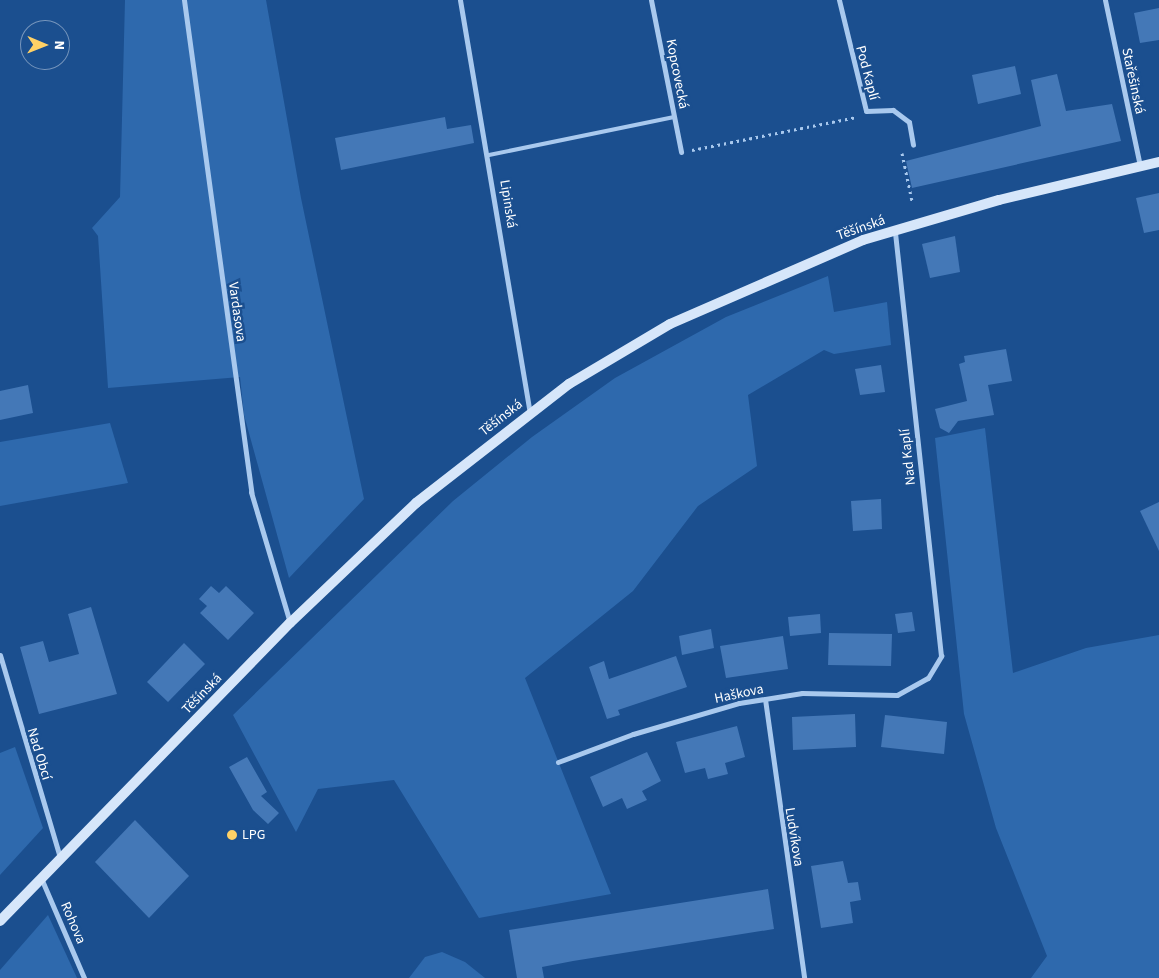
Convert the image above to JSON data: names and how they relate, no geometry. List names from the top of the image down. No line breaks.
{"streets":{"main road":["Těšínská"],"street":["Pod Kaplí","Kopcovecká","Stařešinská","Lipinská","Vardasova","Nad Kaplí","Haškova","Nad Obcí","Ludvíkova","Rohova"]},"crossings":[["Stařešinská","Těšínská"],["Lipinská","Těšínská"],["Těšínská","Vardasova"],["Těšínská","Nad Kaplí"],["Těšínská","Nad Obcí"],["Těšínská","Rohova"],["Nad Kaplí","Haškova"],["Haškova","Ludvíkova"]],"places":["LPG"],"north":"right"}
